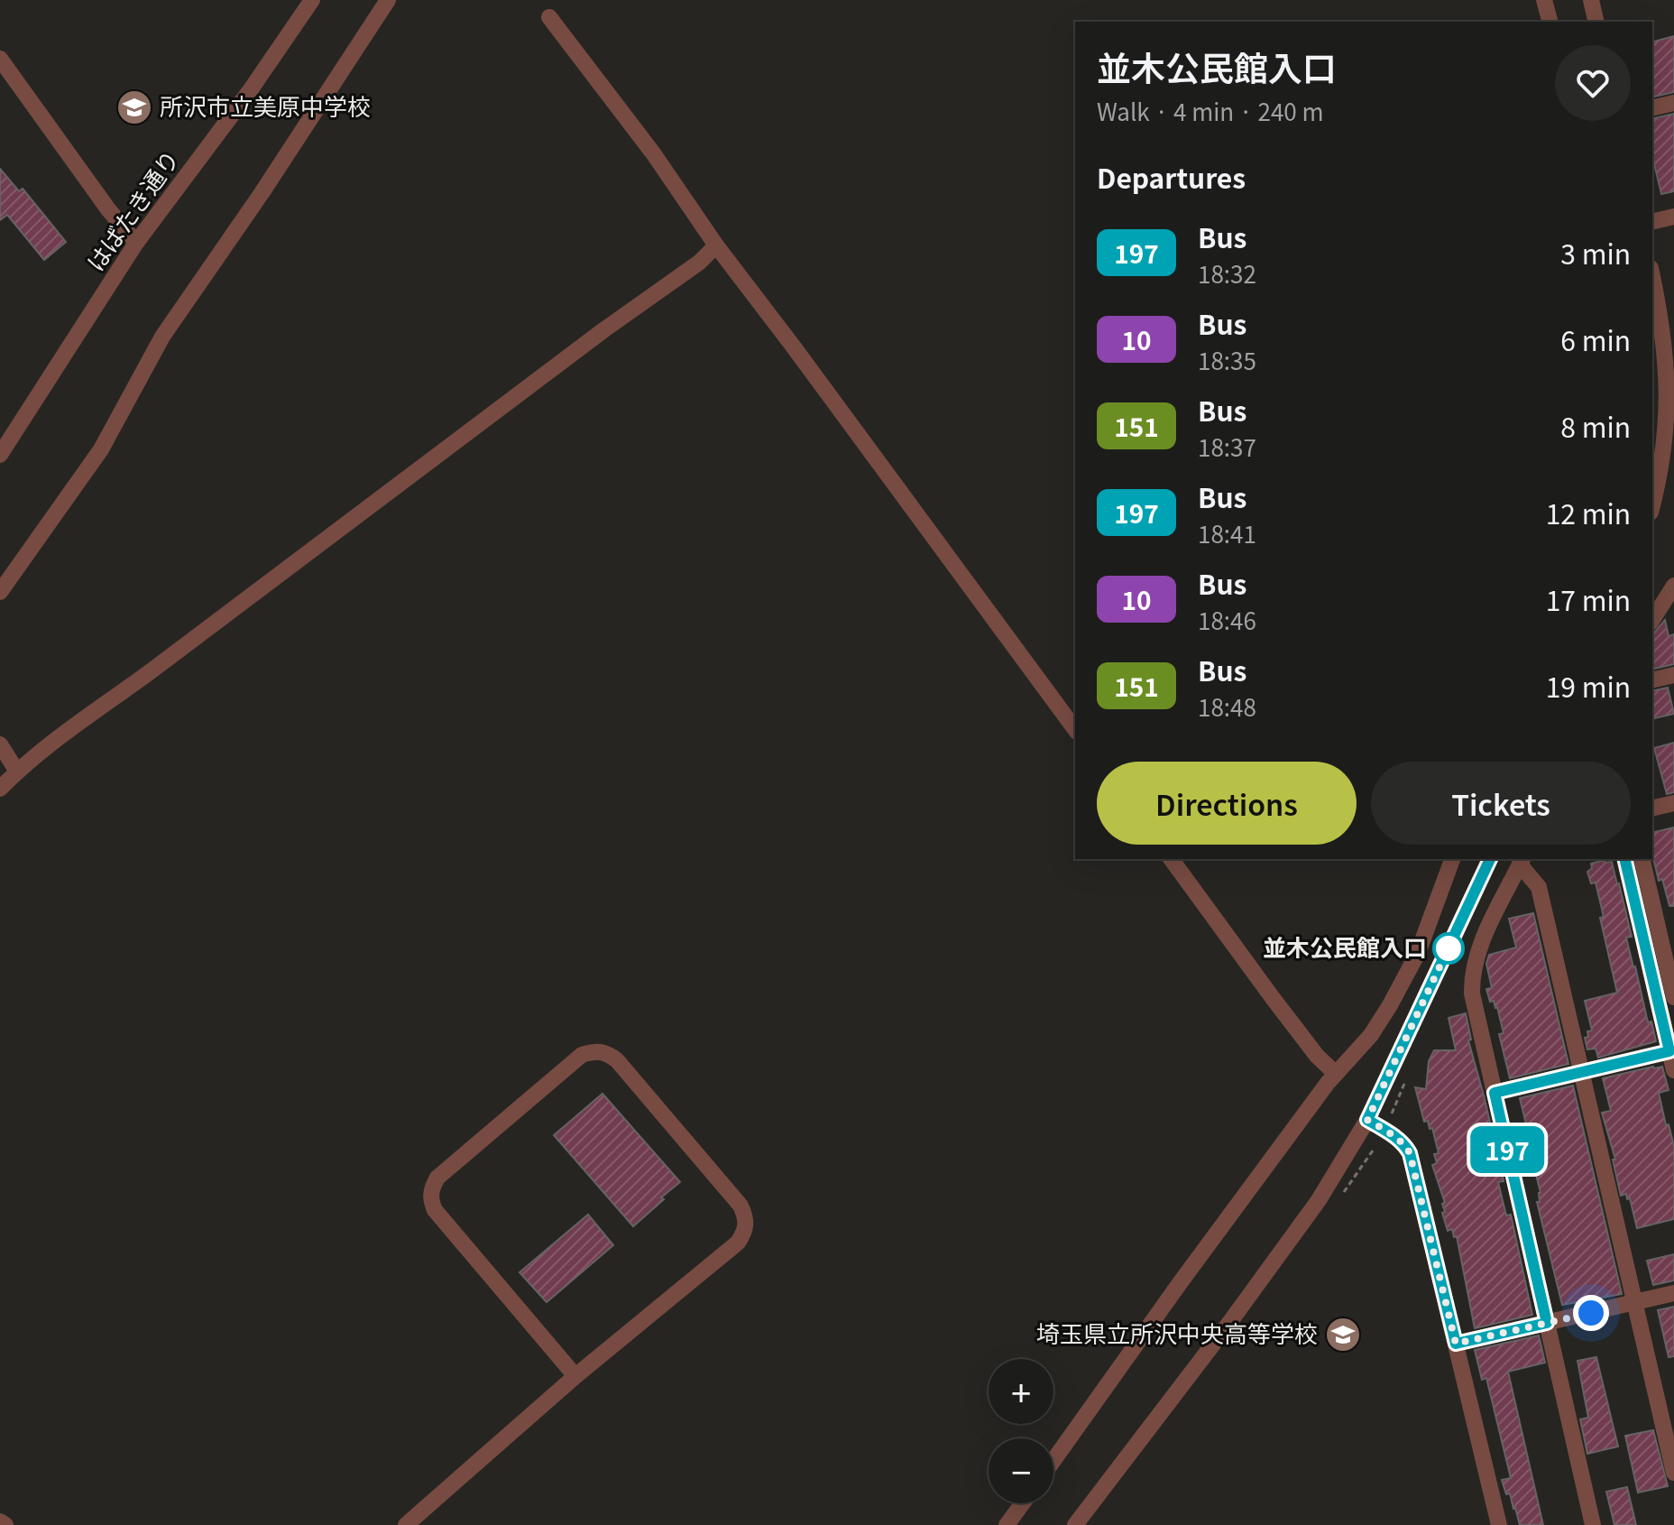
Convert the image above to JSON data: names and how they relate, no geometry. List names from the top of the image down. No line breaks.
{"streets":{"street":["はばたき通り"]},"places":{"school or university":["所沢市立美原中学校","埼玉県立所沢中央高等学校"],"other":["並木公民館入口"]},"lines":["bus line 197"],"page":{"on_map":"197","heading":[["並木公民館入口","Walk · 4 min · 240 m"],"Departures"],"list":[{"mark":"197","name":"Bus","note":"18:32","value":"3 min"},{"mark":"10","name":"Bus","note":"18:35","value":"6 min"},{"mark":"151","name":"Bus","note":"18:37","value":"8 min"},{"mark":"197","name":"Bus","note":"18:41","value":"12 min"},{"mark":"10","name":"Bus","note":"18:46","value":"17 min"},{"mark":"151","name":"Bus","note":"18:48","value":"19 min"}],"buttons":["Directions","Tickets"],"map_buttons":["+","−"]}}
